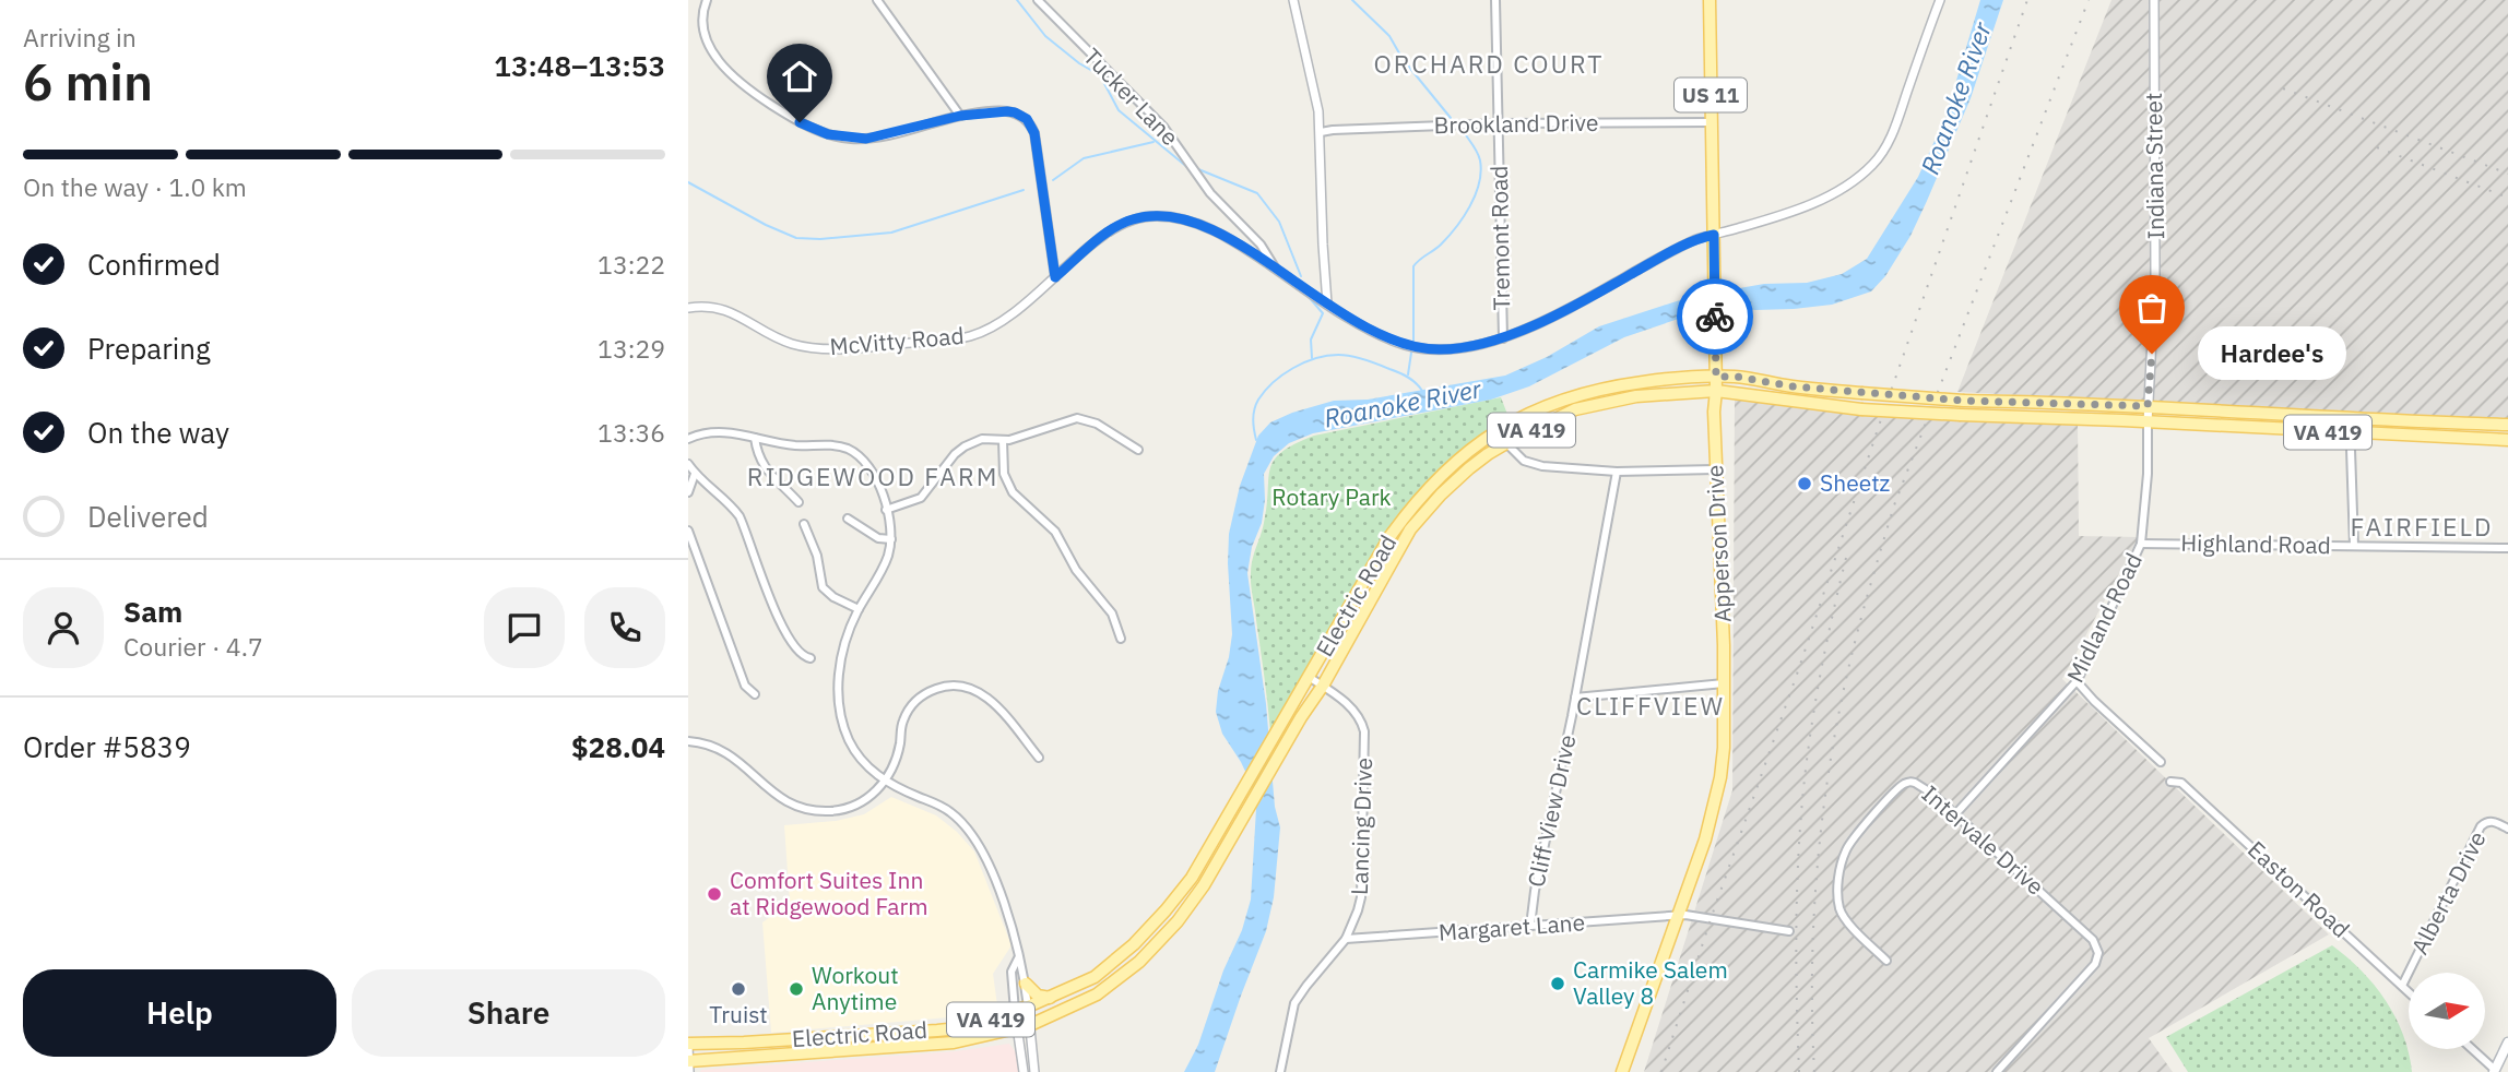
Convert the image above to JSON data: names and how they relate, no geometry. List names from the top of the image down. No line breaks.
{"streets":{"main road":["US 11","VA 419","Apperson Drive","Electric Road"],"street":["Tucker Lane","Brookland Drive","Indiana Street","Tremont Road","McVitty Road","Highland Road","Midland Road","Cliff View Drive","Lancing Drive","Intervale Drive","Easton Road","Alberta Drive","Margaret Lane"]},"crossings":[["Tucker Lane","McVitty Road"],["Brookland Drive","Tremont Road"],["Brookland Drive","Apperson Drive"],["Indiana Street","VA 419"],["Indiana Street","Electric Road"],["Indiana Street","Midland Road"],["Tremont Road","McVitty Road"],["McVitty Road","Apperson Drive"],["VA 419","Electric Road"],["VA 419","Midland Road"],["Apperson Drive","Electric Road"],["Apperson Drive","Margaret Lane"],["Highland Road","Midland Road"],["Electric Road","Midland Road"],["Electric Road","Lancing Drive"],["Midland Road","Intervale Drive"],["Cliff View Drive","Margaret Lane"],["Lancing Drive","Margaret Lane"],["Easton Road","Alberta Drive"]],"districts":["ORCHARD COURT","RIDGEWOOD FARM","FAIRFIELD","CLIFFVIEW"],"water":["Roanoke River"],"parks":["Rotary Park"],"places":["Hardee's","Sheetz","Comfort Suites Inn at Ridgewood Farm","Carmike Salem Valley 8","Truist","Workout Anytime"],"north":"right","page":{"heading":["6 min","Arriving in","13:48–13:53"],"panel":["Sam","Courier · 4.7","Order #5839","$28.04"],"bar":"On the way · 1.0 km","list":[["Confirmed","13:22"],["Preparing","13:29"],["On the way","13:36"],"Delivered"],"bubble":"Hardee's","buttons":["Help","Share"]}}
